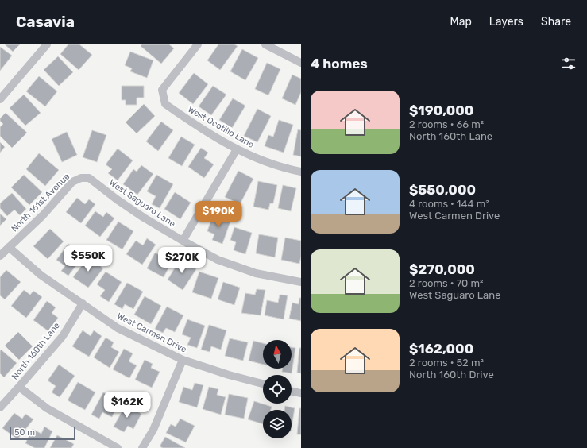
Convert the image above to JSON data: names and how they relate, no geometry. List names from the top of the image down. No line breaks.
{"streets":{"street":["West Ocotillo Lane","North 161st Avenue","West Saguaro Lane","West Carmen Drive","North 160th Lane"]},"crossings":[["North 161st Avenue","West Saguaro Lane"],["North 161st Avenue","West Carmen Drive"],["West Carmen Drive","North 160th Lane"]],"scale_bar":"50 m","north":"top","page":{"header":"Casavia","nav":["Map","Layers","Share"],"heading":"4 homes","list":[{"name":"$190,000","note":"2 rooms · 66 m² · North 160th Lane"},{"name":"$550,000","note":"4 rooms · 144 m² · West Carmen Drive"},{"name":"$270,000","note":"2 rooms · 70 m² · West Saguaro Lane"},{"name":"$162,000","note":"2 rooms · 52 m² · North 160th Drive"}],"price":["$190K","$550K","$270K","$162K"],"scale":"50 m"}}
